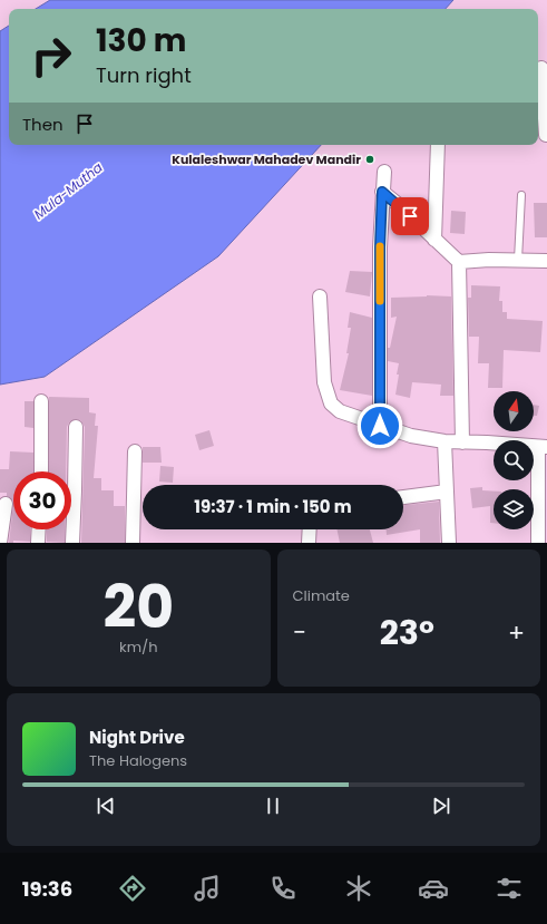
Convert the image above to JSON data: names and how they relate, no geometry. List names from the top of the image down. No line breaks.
{"water":["Mula-Mutha"],"places":["Kulaleshwar Mahadev Mandir"],"north":"top","page":{"turn":["130 m","Turn right"],"then":"Then","limit":"30","trip":"19:37 · 1 min · 150 m","tile":[["20","km/h"],"Climate"],"heat":["−","23°","+"],"song":["Night Drive","The Halogens"],"tabs":"19:36"}}
